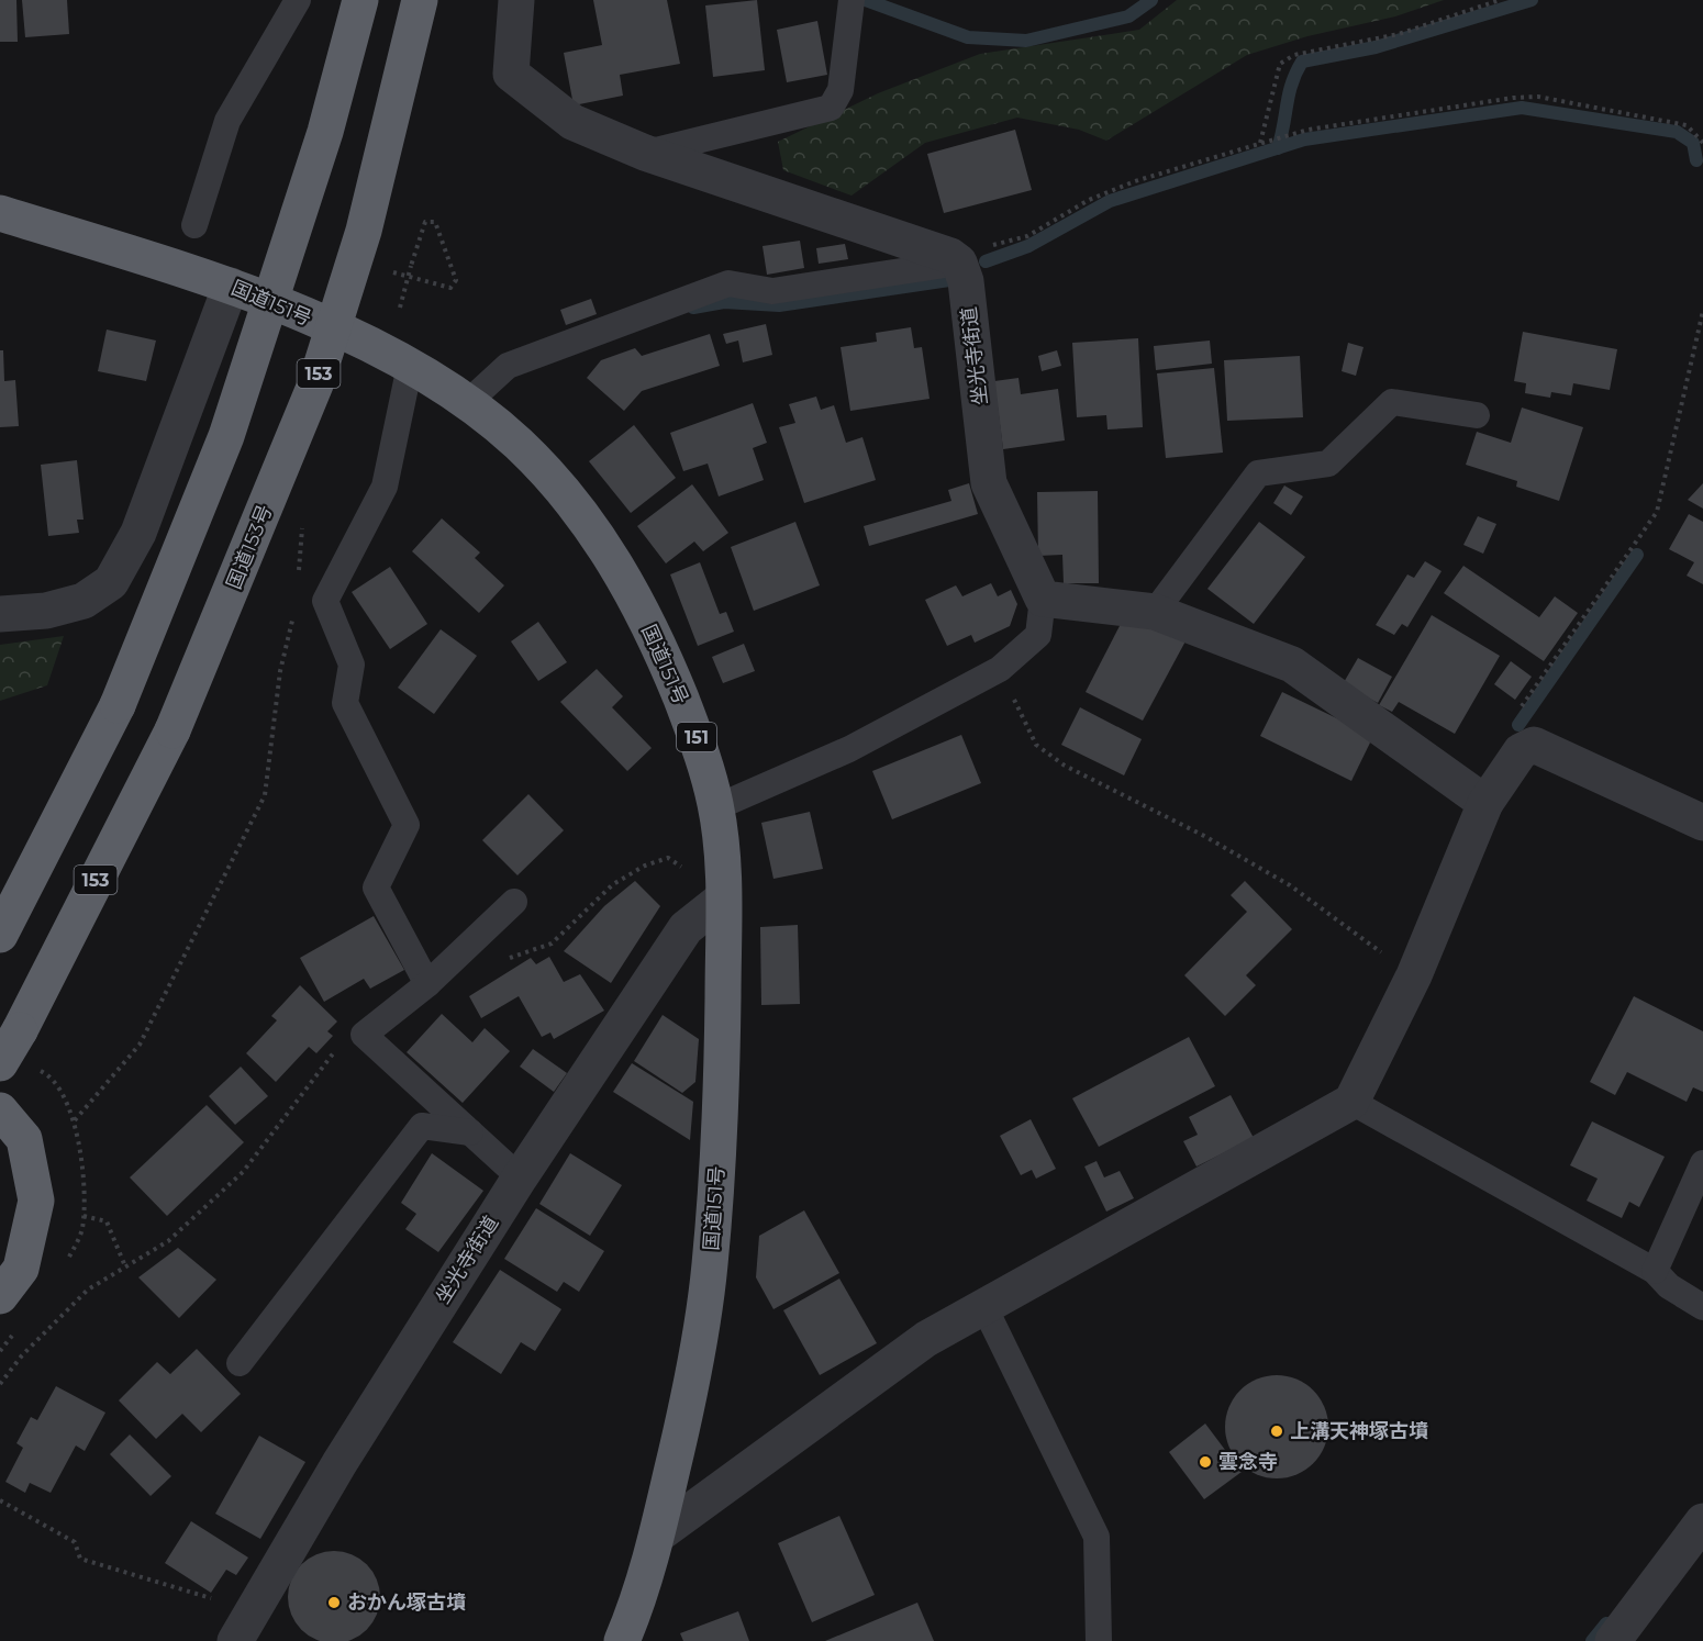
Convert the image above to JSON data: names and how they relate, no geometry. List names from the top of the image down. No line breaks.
{"streets":{"highway":["国道151号","153","国道153号","151"],"street":["坐光寺街道"]},"crossings":[["国道151号","坐光寺街道"]],"places":["上溝天神塚古墳","雲念寺","おかん塚古墳"]}
